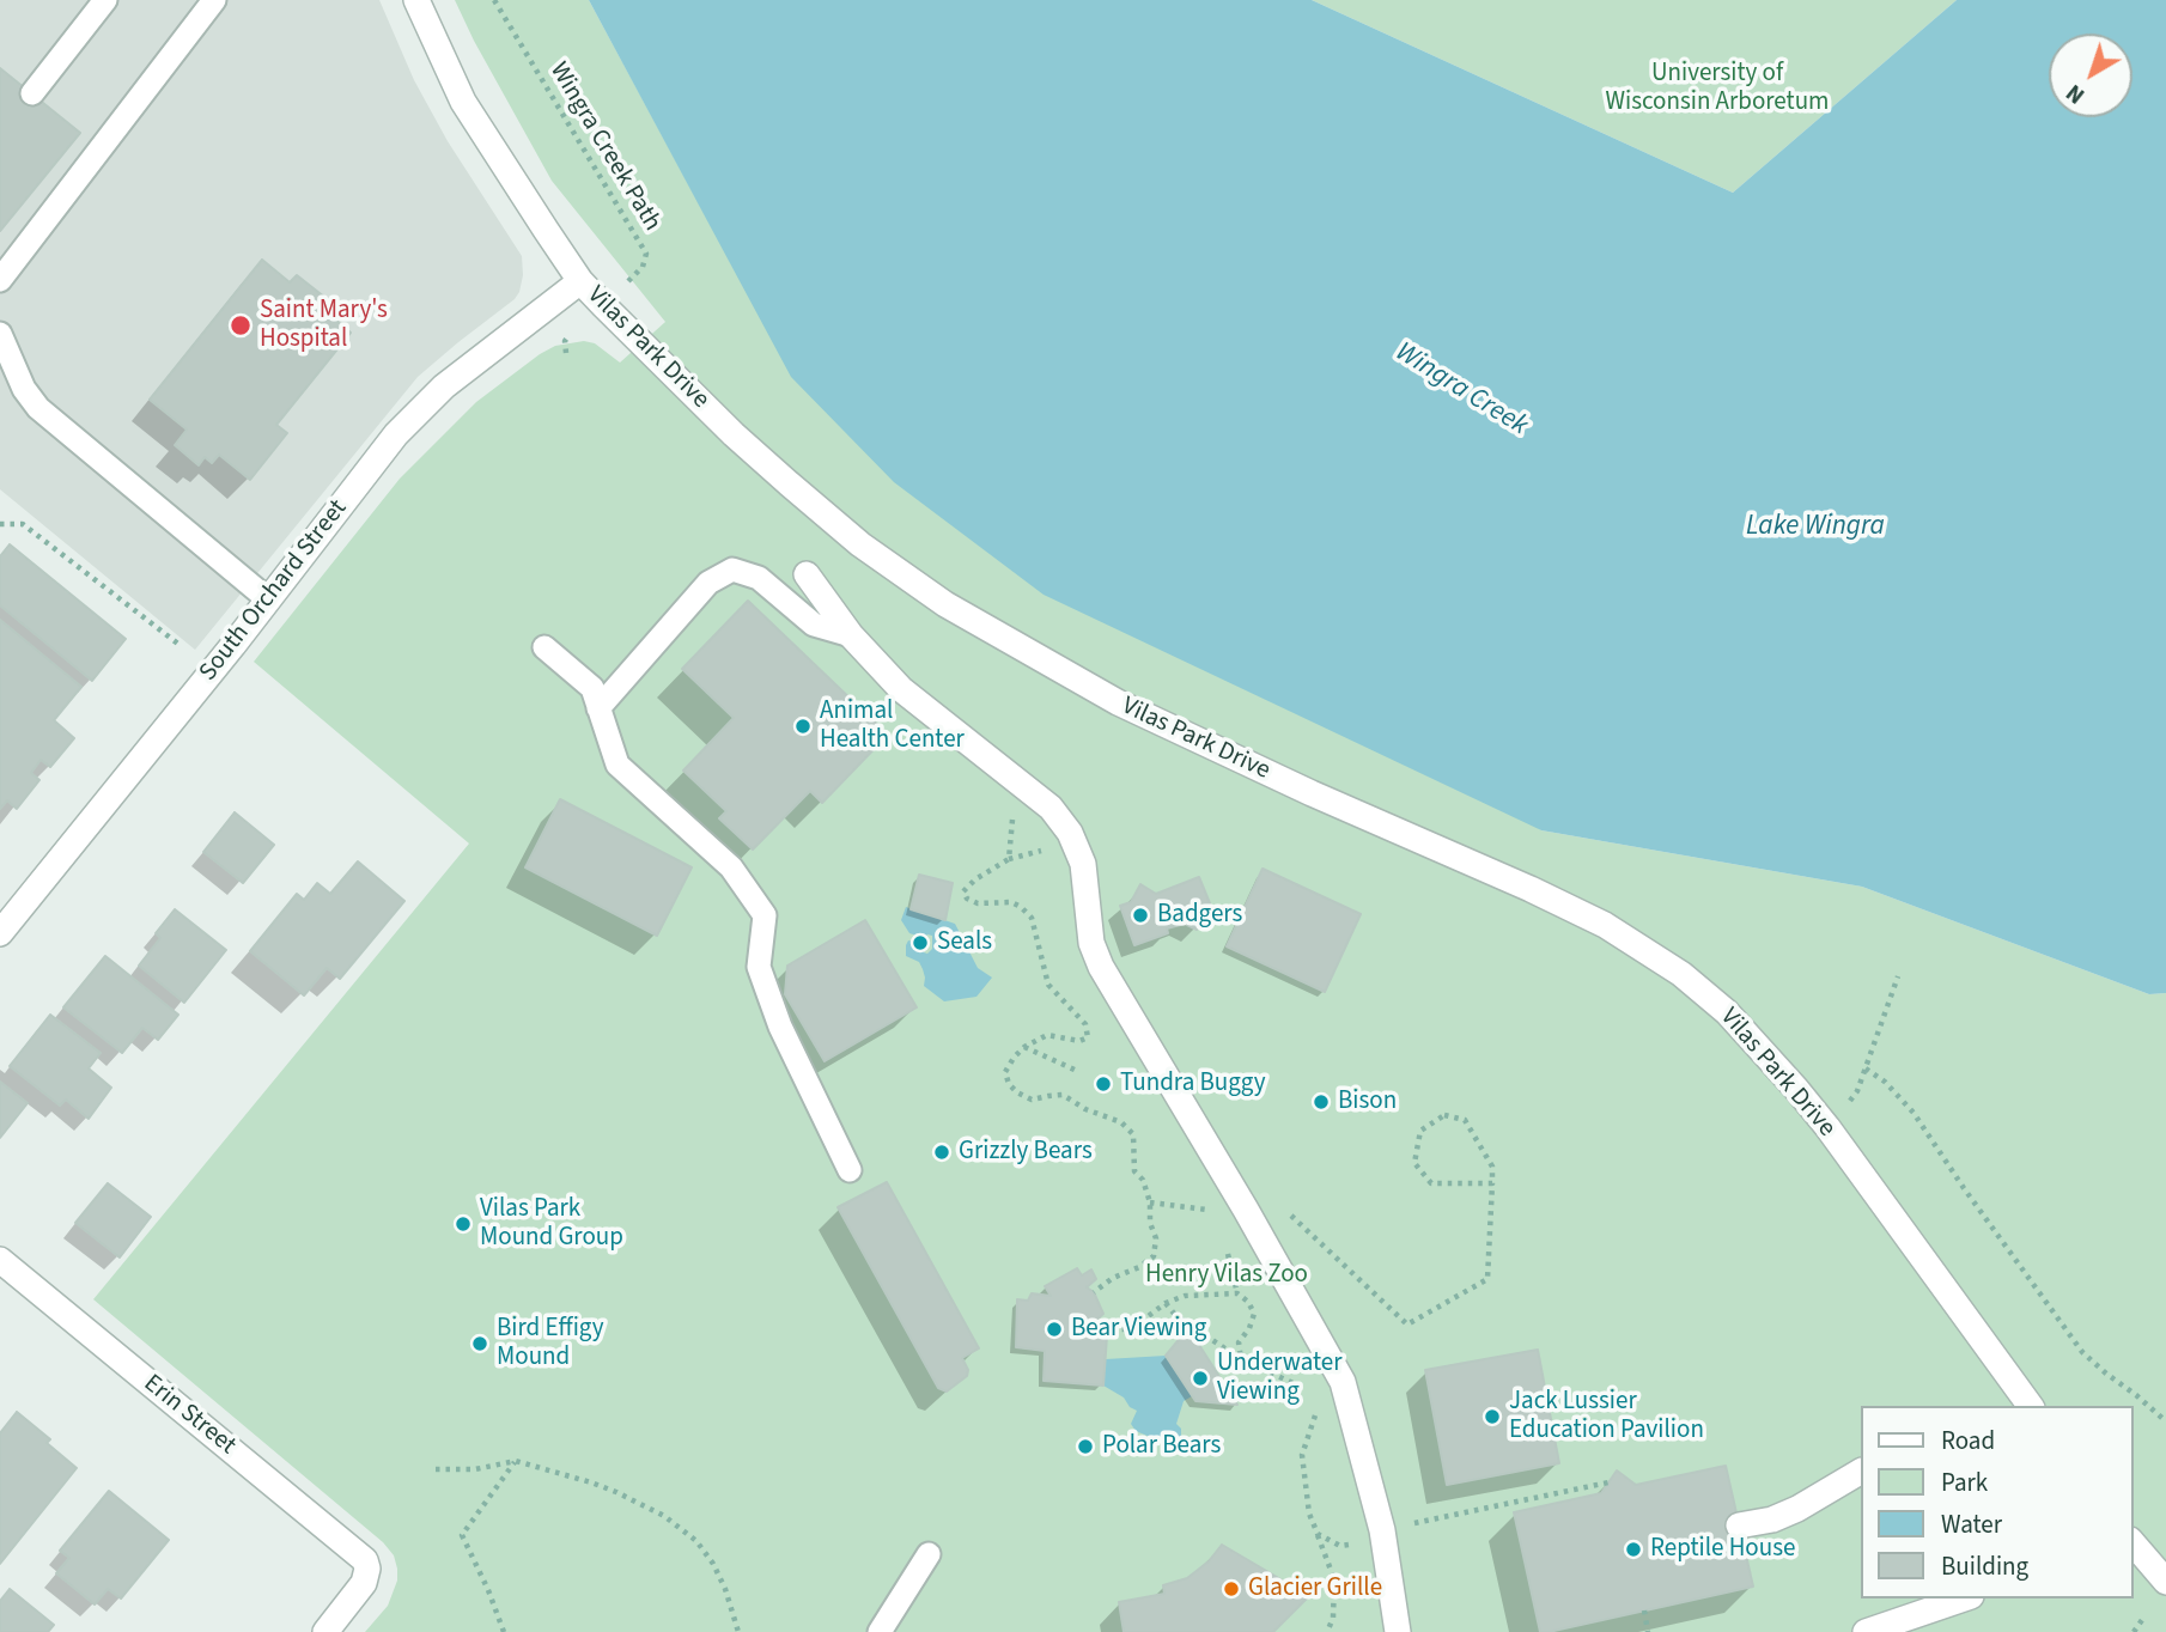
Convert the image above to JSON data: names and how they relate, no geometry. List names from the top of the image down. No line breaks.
{"streets":{"street":["Vilas Park Drive","South Orchard Street","Erin Street"],"path":["Wingra Creek Path"]},"crossings":[["Wingra Creek Path","Vilas Park Drive"],["Vilas Park Drive","South Orchard Street"]],"water":["Wingra Creek","Lake Wingra"],"parks":["University of Wisconsin Arboretum","Henry Vilas Zoo"],"places":["Saint Mary's Hospital","Animal Health Center","Badgers","Seals","Tundra Buggy","Bison","Grizzly Bears","Vilas Park Mound Group","Bear Viewing","Bird Effigy Mound","Underwater Viewing","Jack Lussier Education Pavilion","Polar Bears","Reptile House","Glacier Grille"],"legend":["Road","Park","Water","Building"],"north":"bottom left"}
